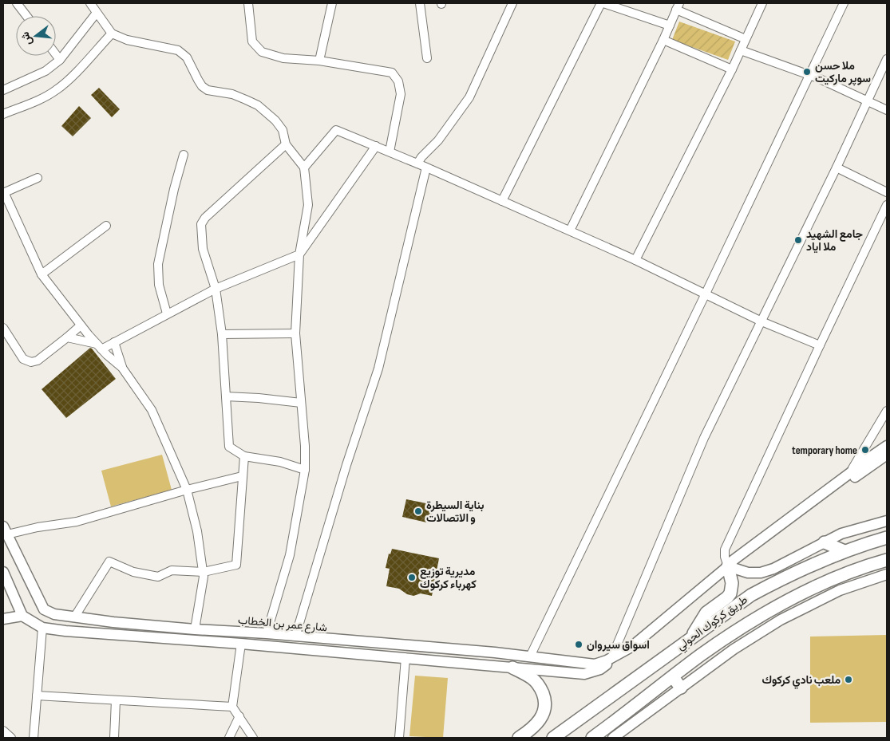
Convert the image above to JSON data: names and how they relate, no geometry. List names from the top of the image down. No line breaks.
{"streets":{"highway":["طريق كركوك الحولي"],"main road":["شارع عمر بن الخطاب"]},"places":["ملا حسن سوپر ماركيت","جامع الشهيد ملا اياد","temporary home","بناية السيطرة و الاتصالات","مديرية توزيع كهرباء كركوك","اسواق سيروان","ملعب نادي كركوك"],"north":"left"}
